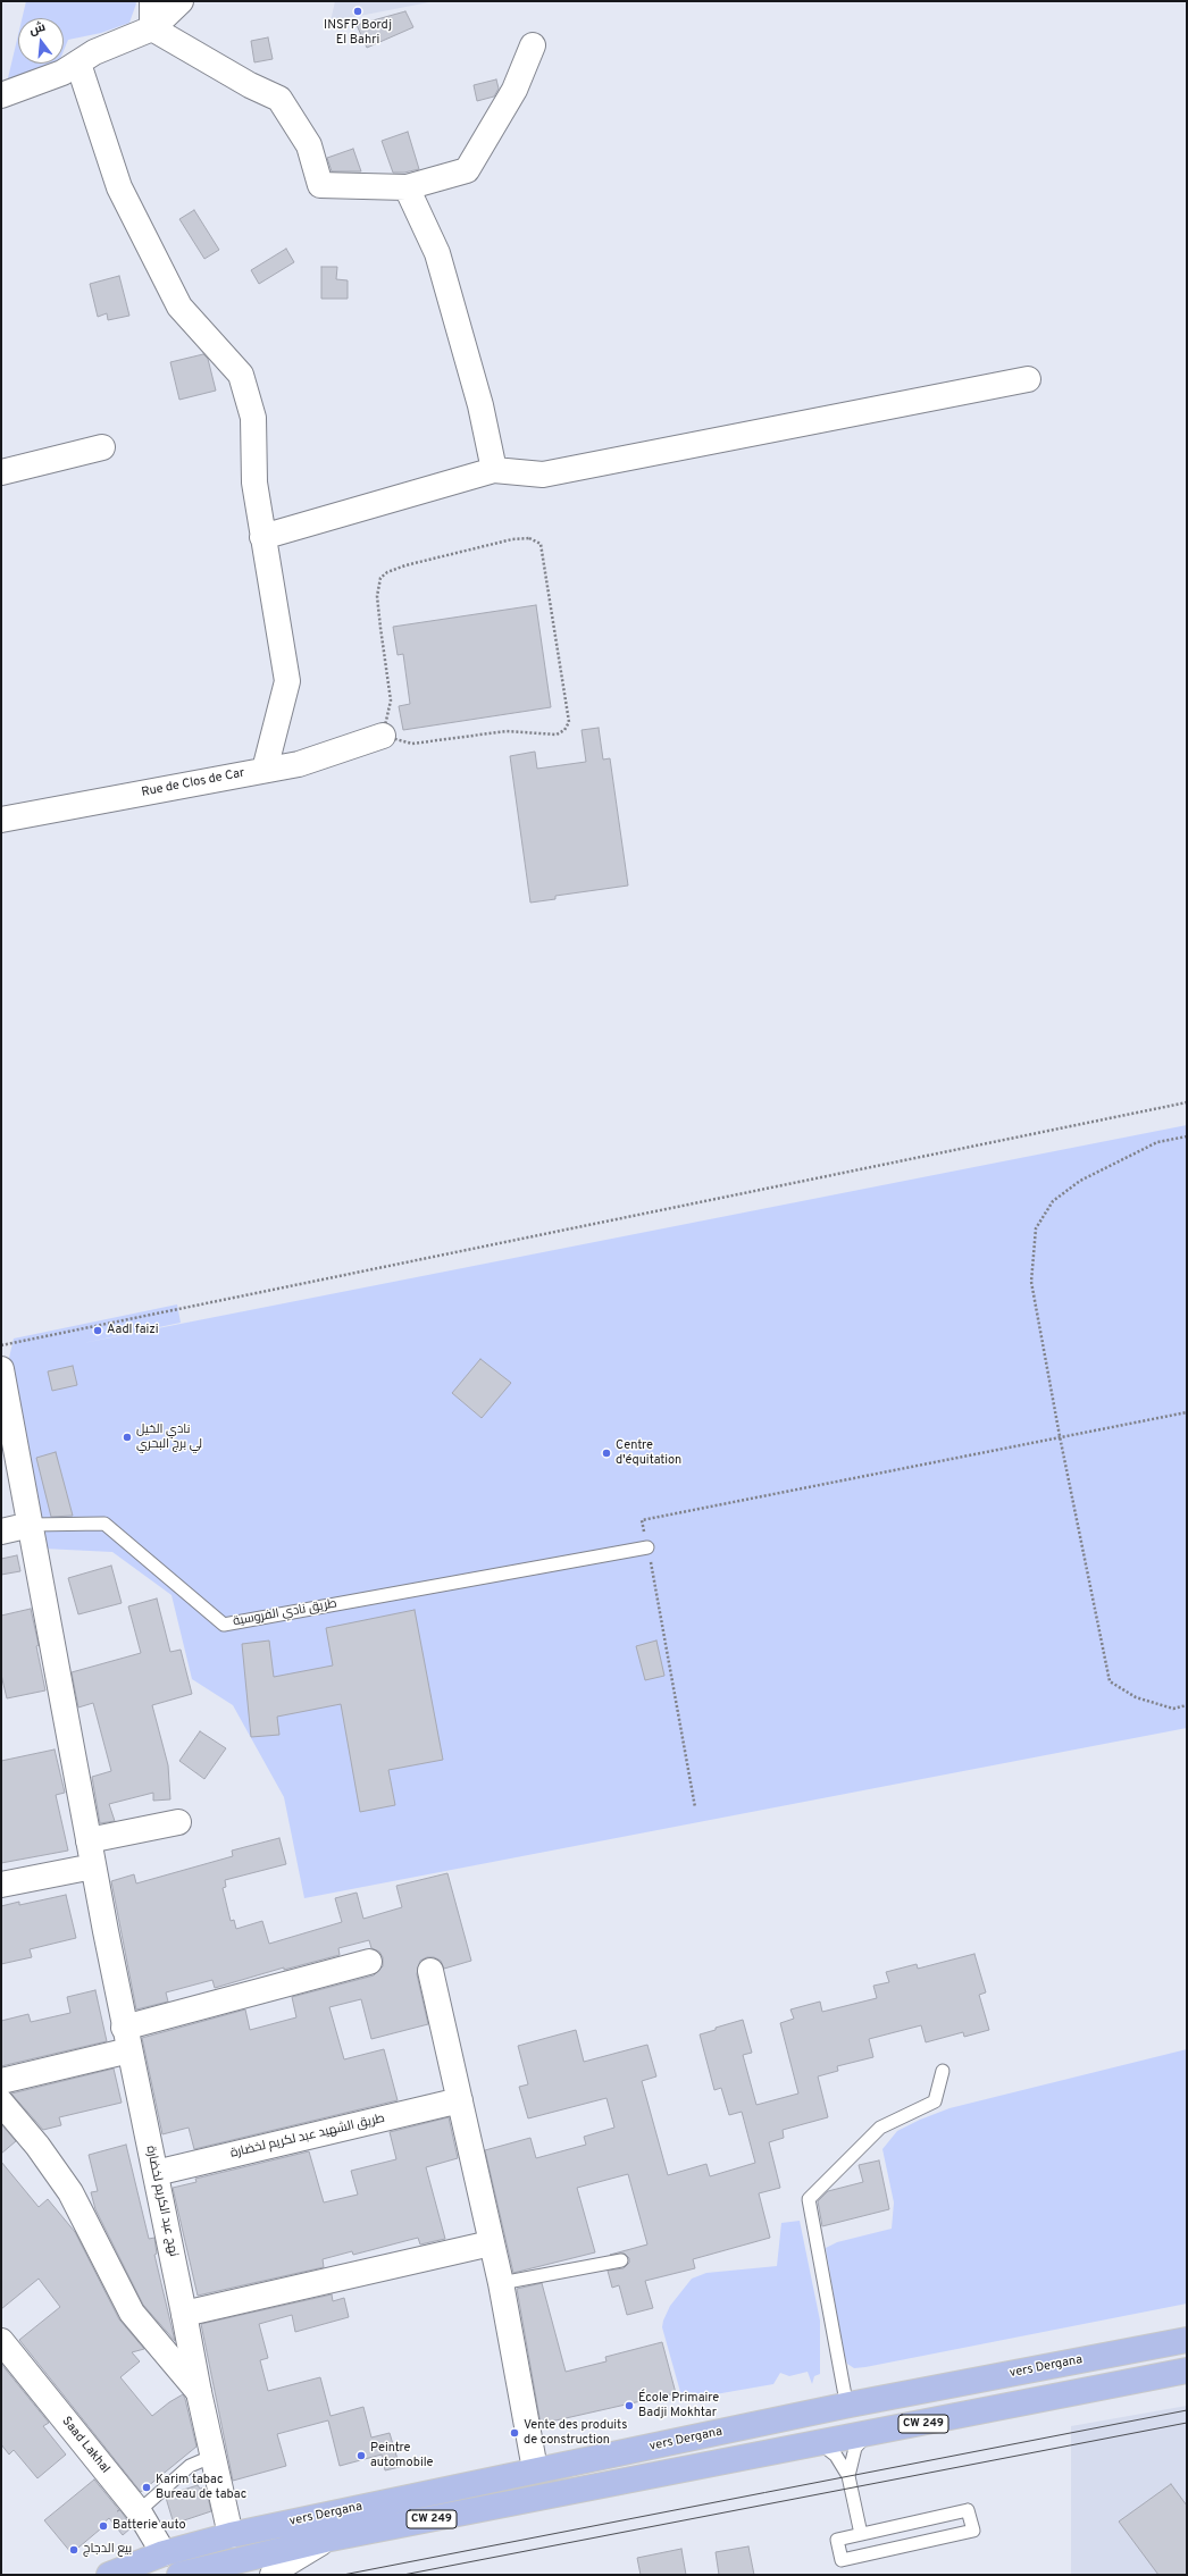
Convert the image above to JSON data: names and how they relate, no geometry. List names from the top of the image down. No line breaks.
{"streets":{"main road":["vers Dergana","CW 249"],"street":["Rue de Clos de Car","طريق الشهيد عبد لكريم لخضارة","نهج عبد الكريم لخضارة","Saad Lakhal"],"lane":["طريق نادي الفروسية"]},"crossings":[["طريق نادي الفروسية","نهج عبد الكريم لخضارة"],["طريق الشهيد عبد لكريم لخضارة","نهج عبد الكريم لخضارة"],["نهج عبد الكريم لخضارة","vers Dergana"],["vers Dergana","Saad Lakhal"]],"places":["INSFP Bordj El Bahri","Aadl faizi","نادي الخيل لي برج البحري","Centre d'équitation","École Primaire Badji Mokhtar","Vente des produits de construction","Peintre automobile","Karim tabac Bureau de tabac","Batterie auto","بيع الدجاج"],"north":"top"}
